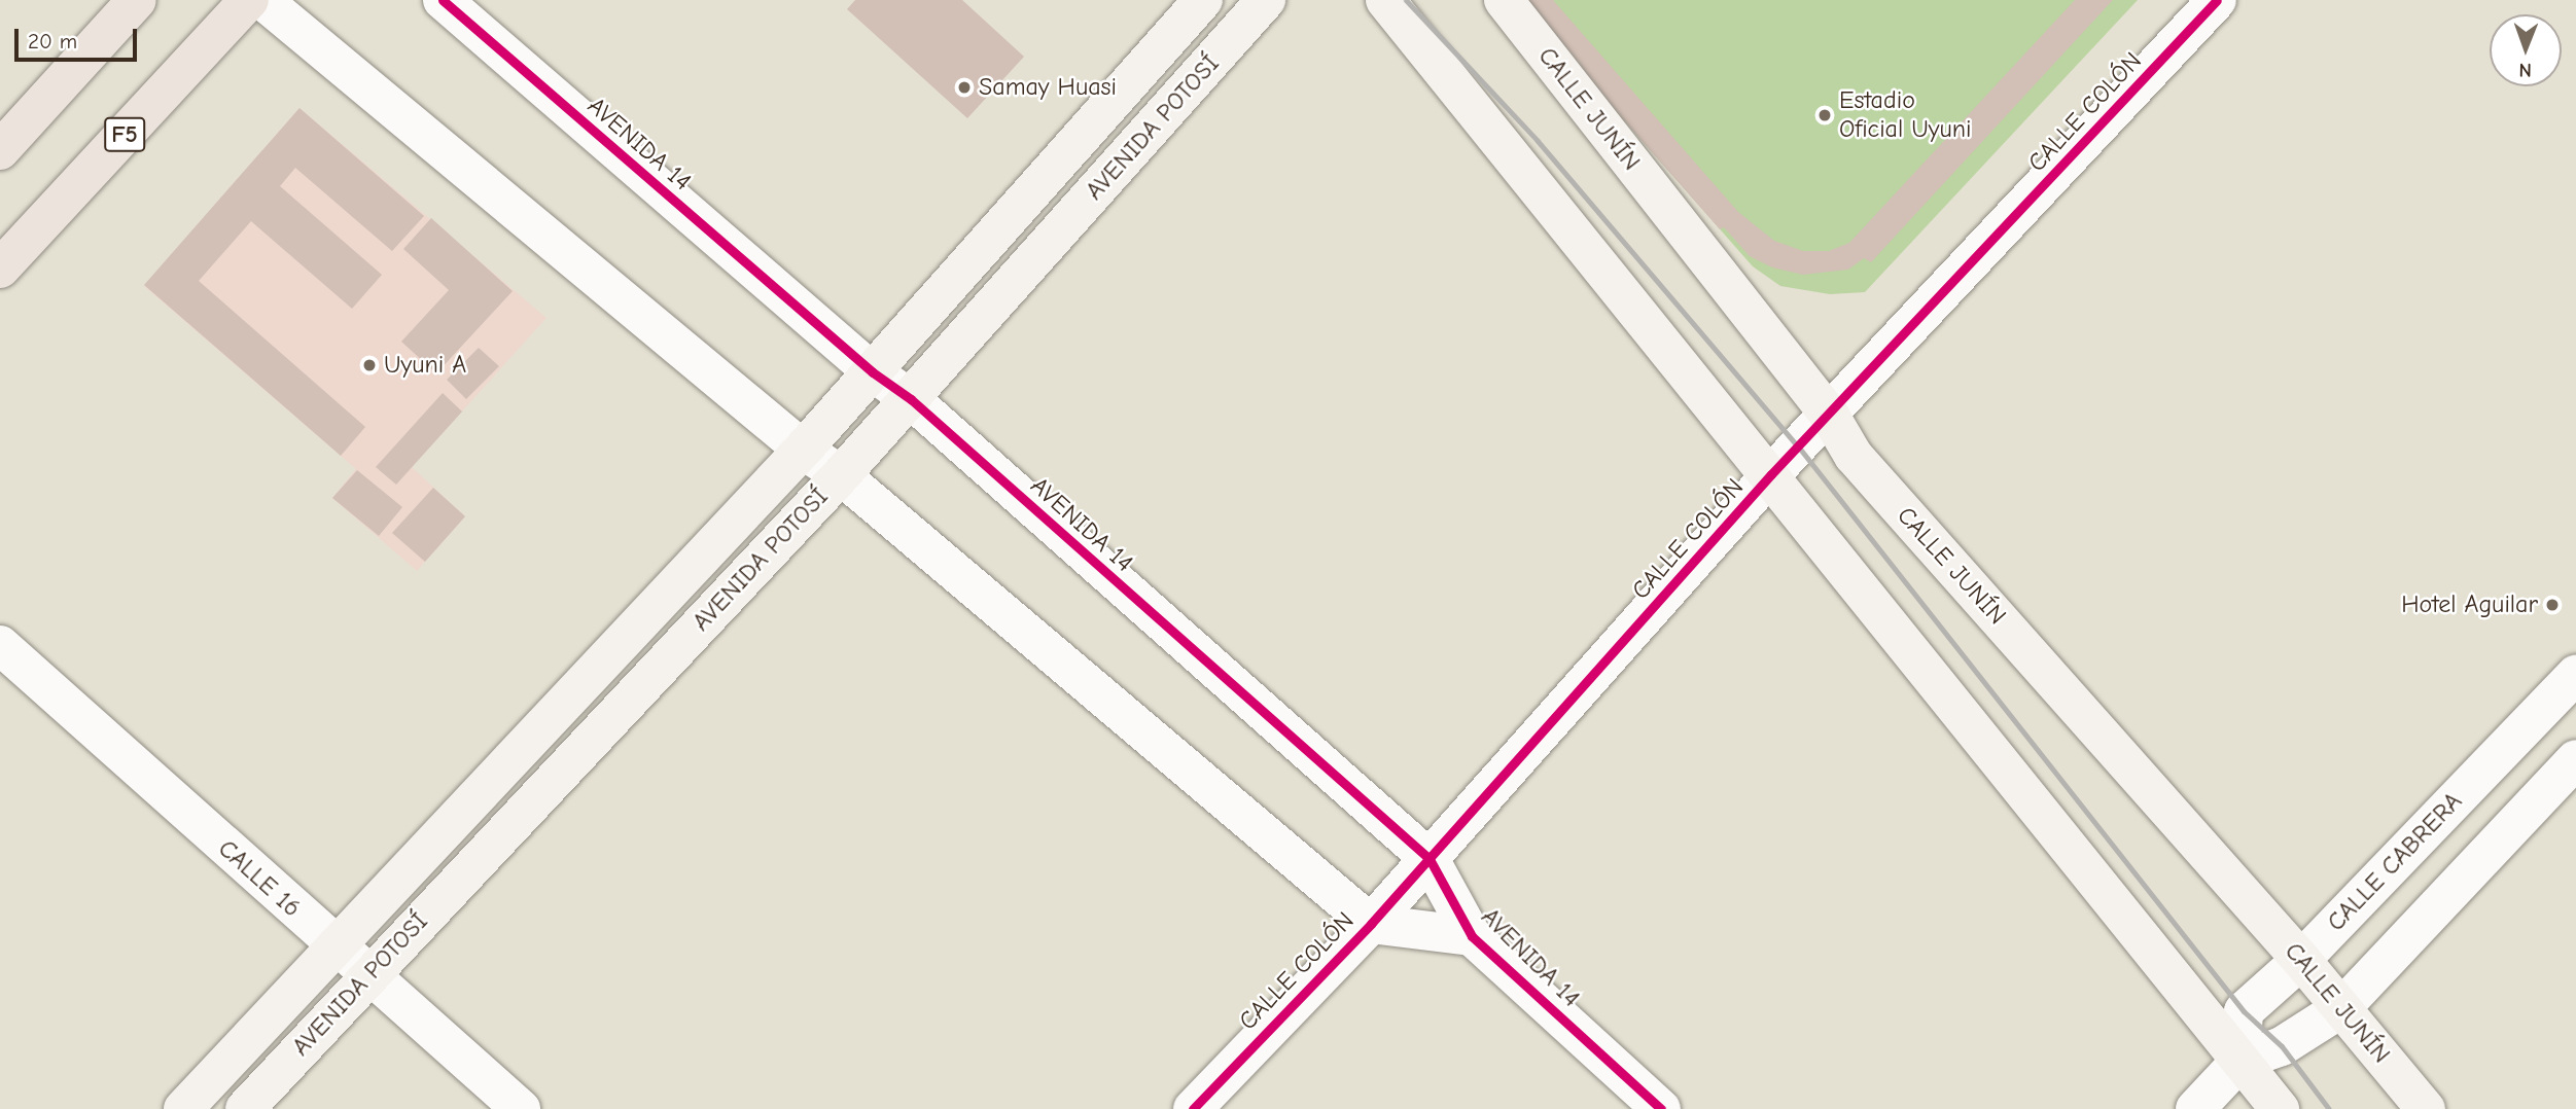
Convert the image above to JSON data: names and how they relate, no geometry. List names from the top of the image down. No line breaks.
{"streets":{"highway":["F5"],"main road":["CALLE JUNÍN","AVENIDA POTOSÍ"],"street":["CALLE COLÓN","AVENIDA 14","CALLE CABRERA","CALLE 16"]},"crossings":[["CALLE JUNÍN","CALLE COLÓN"],["CALLE JUNÍN","CALLE CABRERA"],["CALLE COLÓN","AVENIDA 14"],["AVENIDA POTOSÍ","AVENIDA 14"],["AVENIDA POTOSÍ","CALLE 16"]],"places":["Samay Huasi","Estadio Oficial Uyuni","Uyuni A","Hotel Aguilar"],"scale_bar":"20 m","north":"bottom"}
